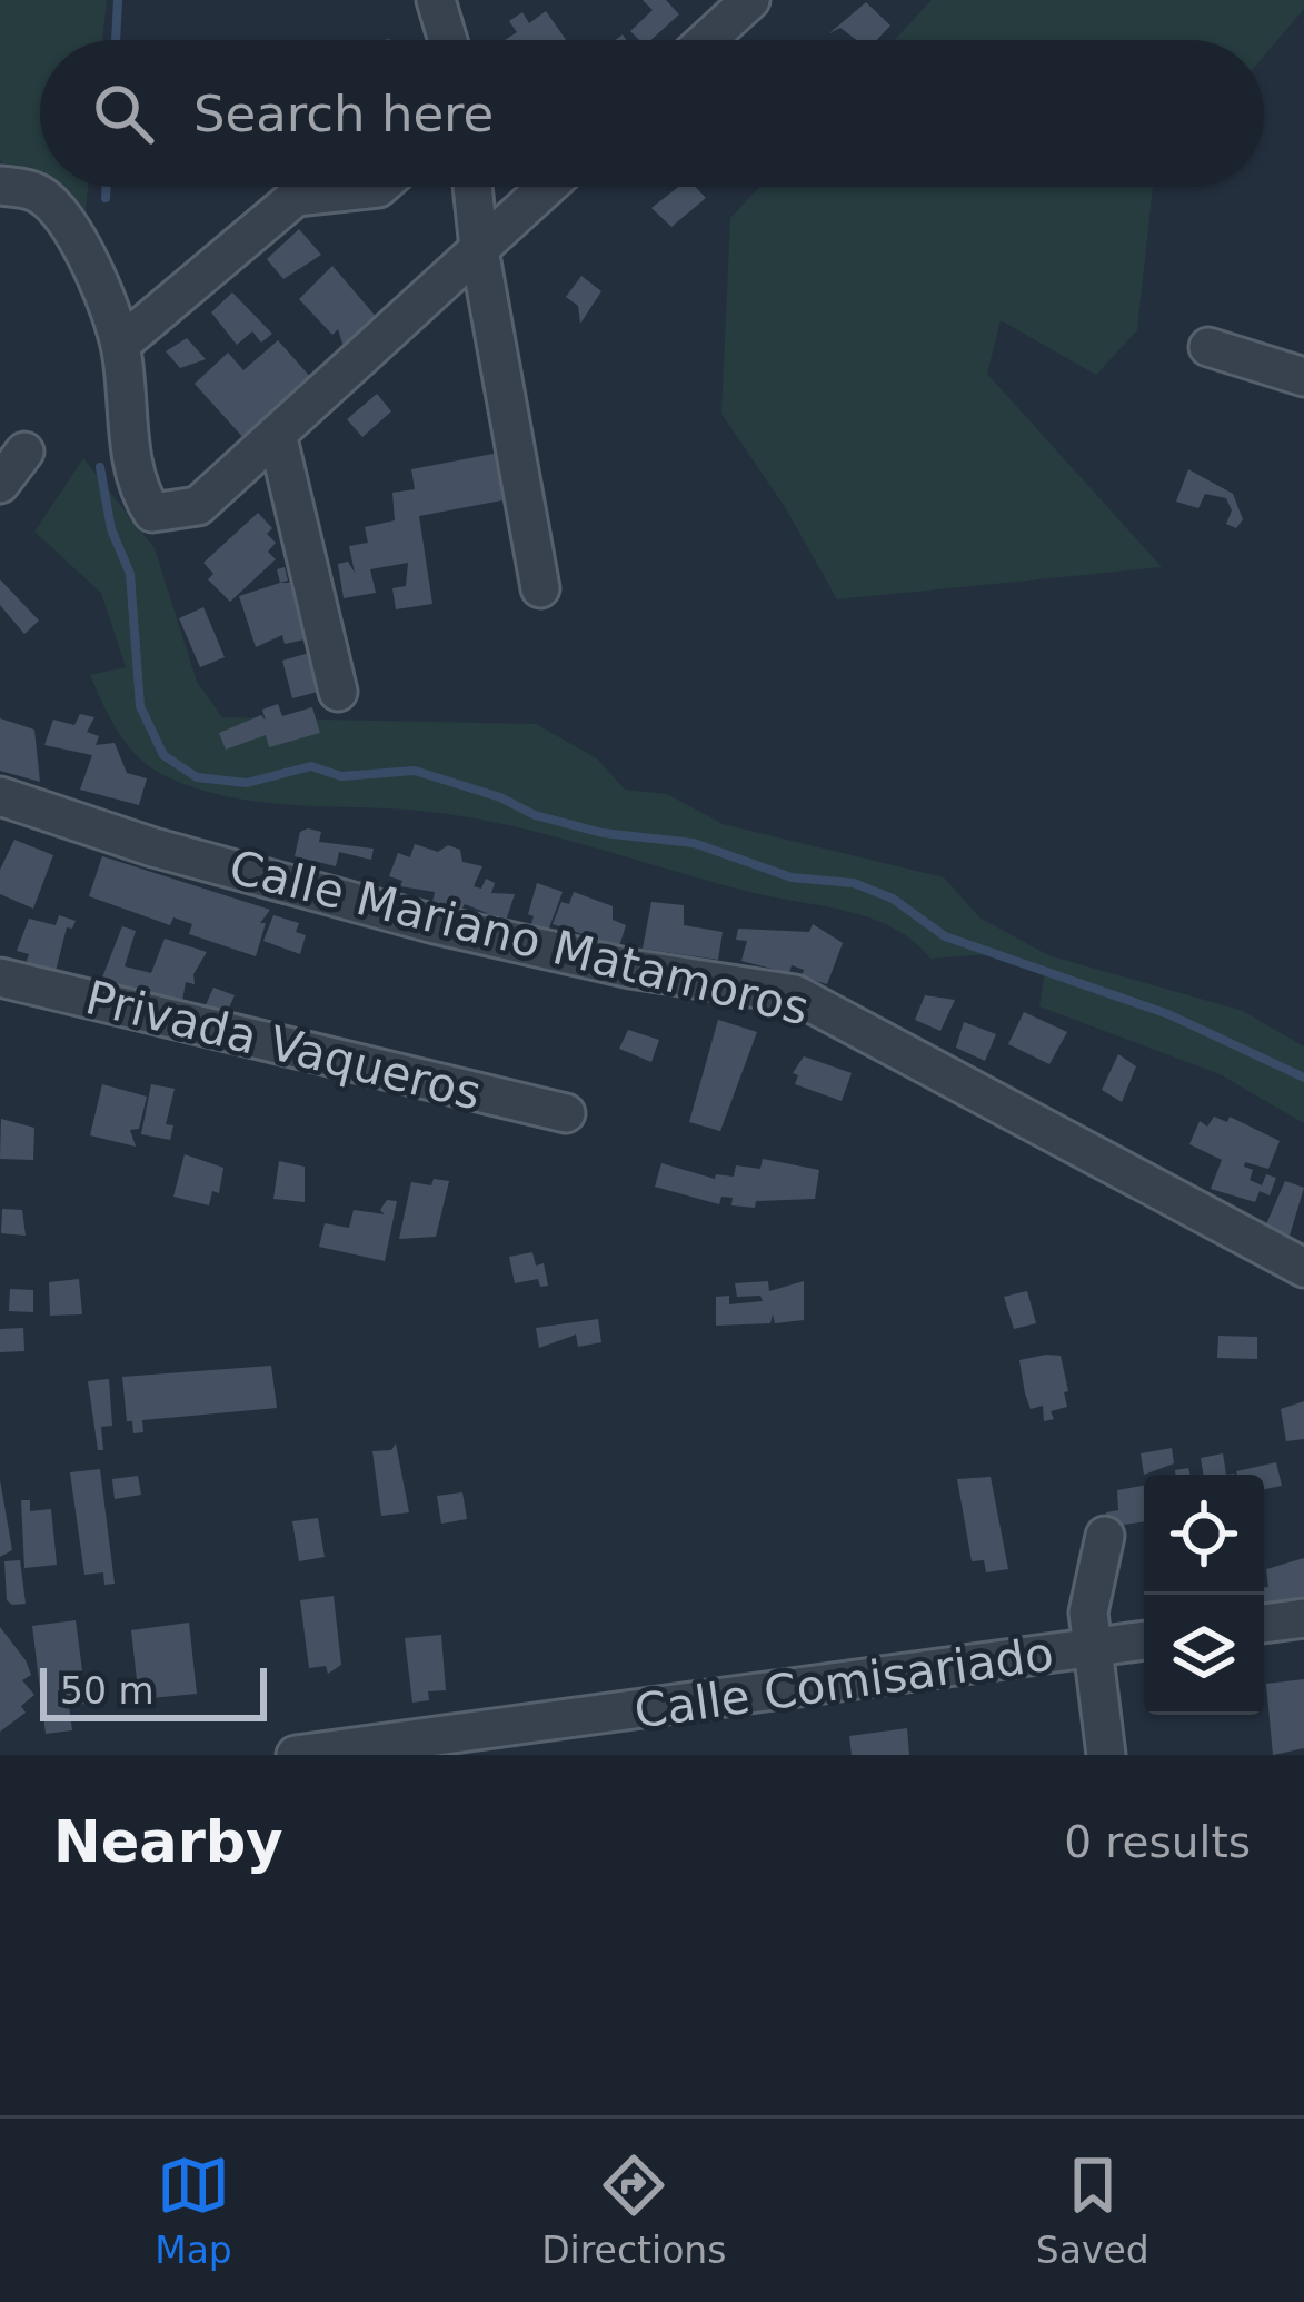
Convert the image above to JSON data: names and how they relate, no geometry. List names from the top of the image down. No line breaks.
{"streets":{"street":["Calle Mariano Matamoros","Privada Vaqueros","Calle Comisariado"]},"scale_bar":"50 m","page":{"search":"Search here","scale":"50 m","heading":["Nearby","0 results"],"nav":["Map","Directions","Saved"]}}
